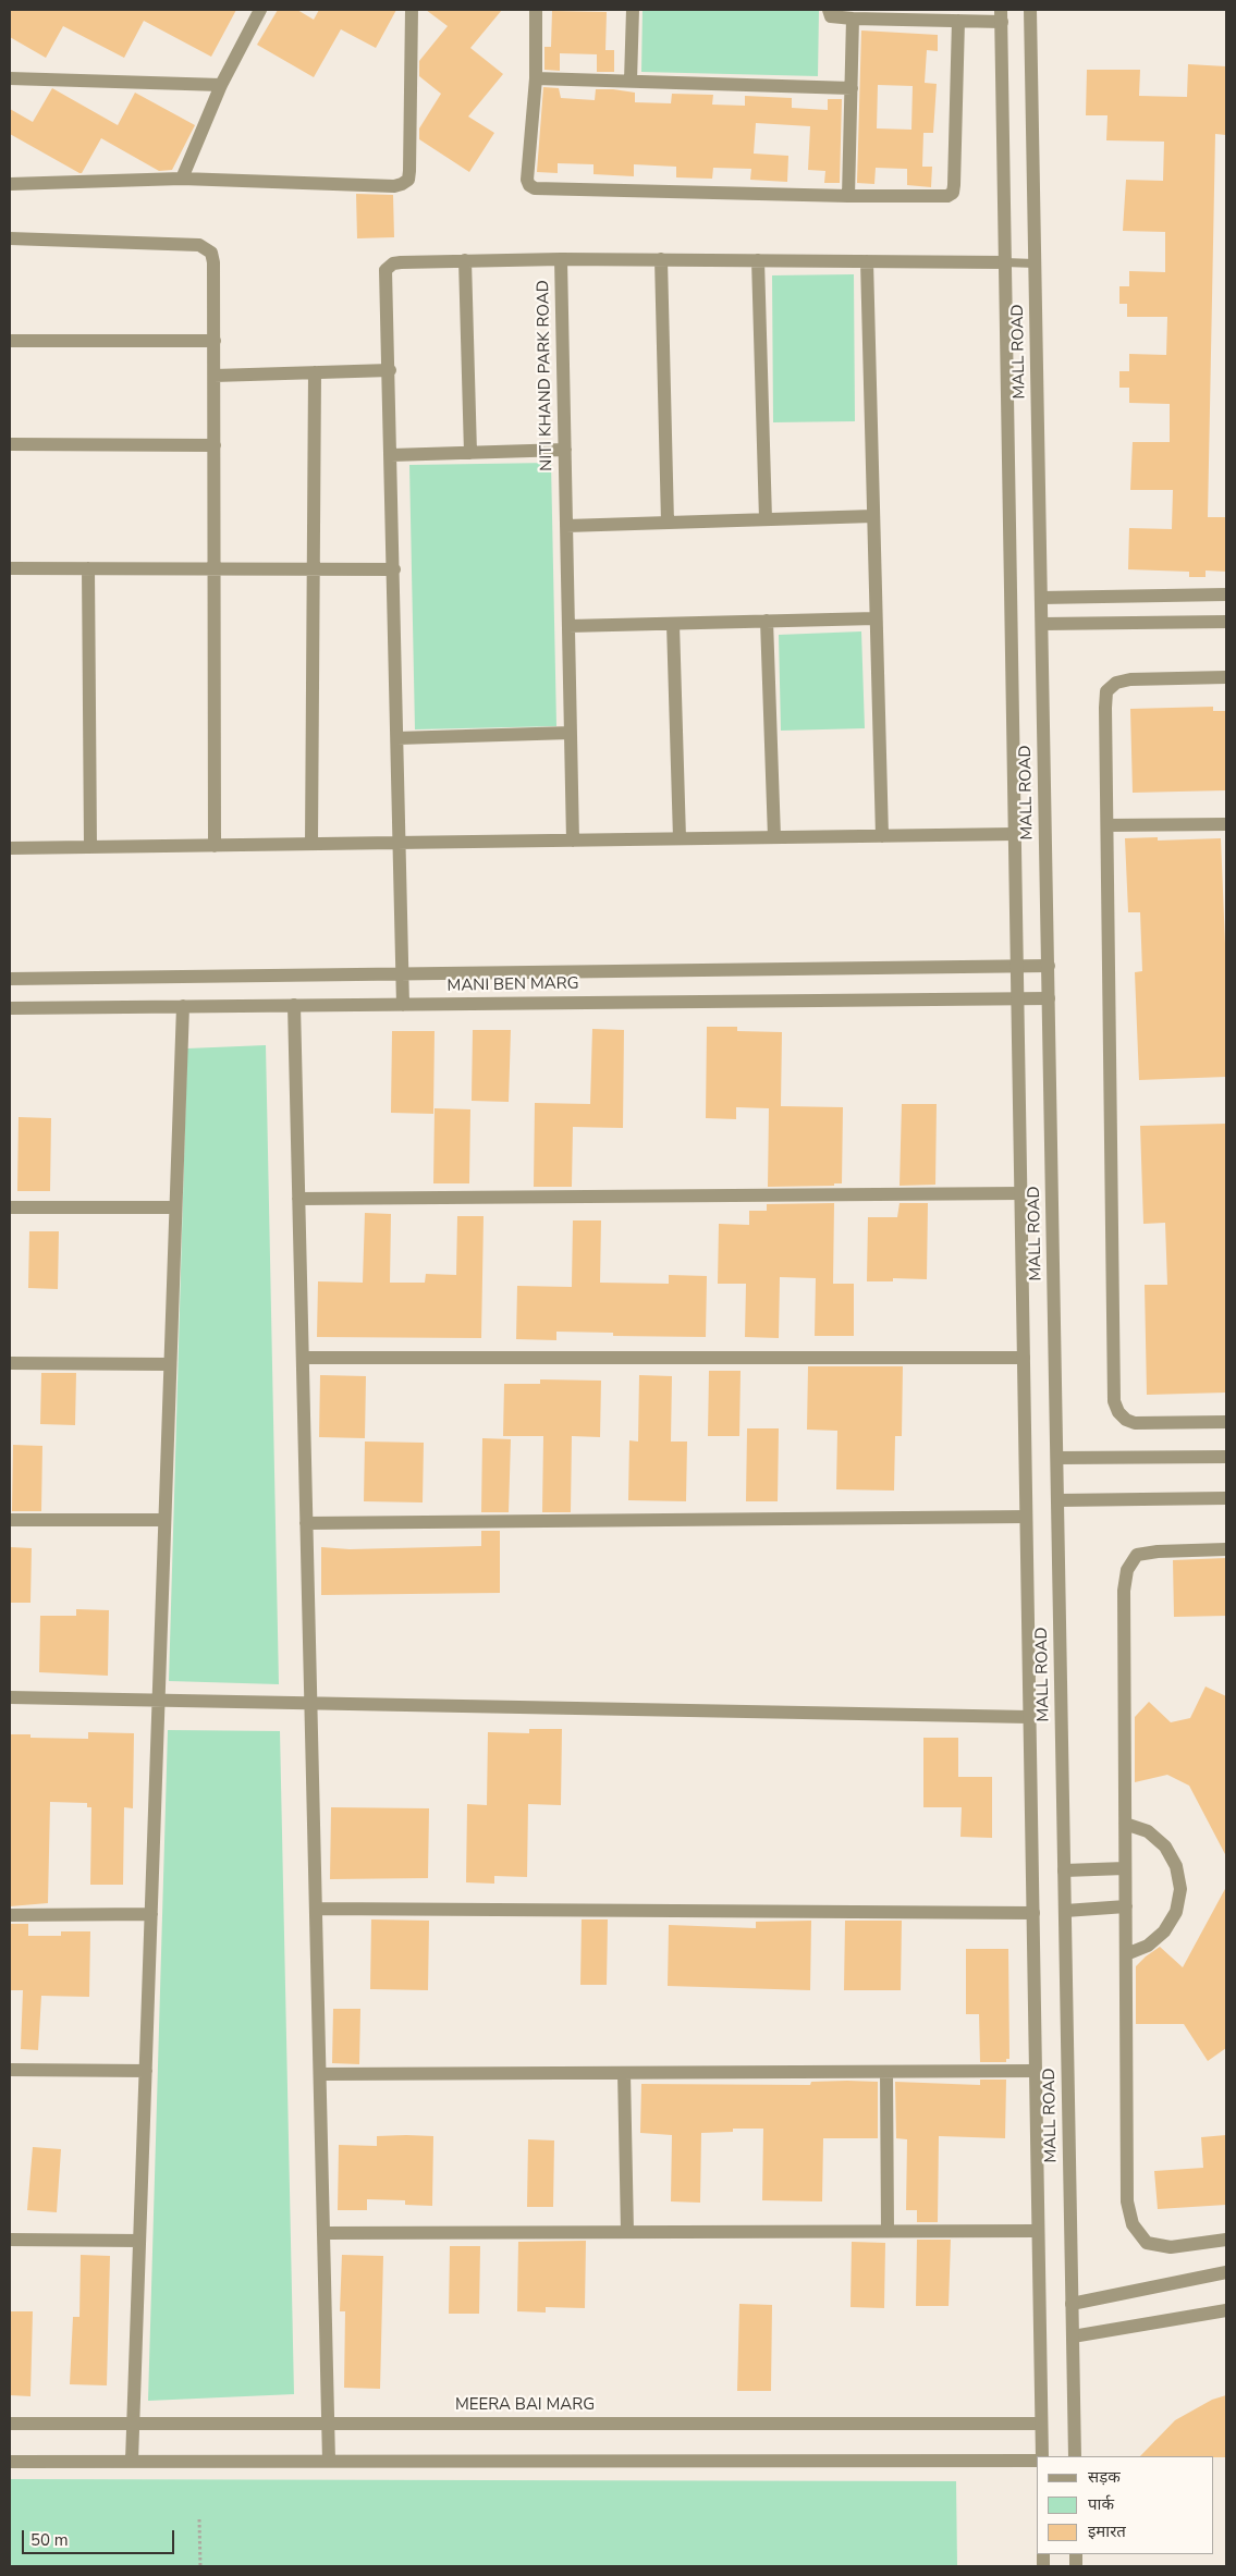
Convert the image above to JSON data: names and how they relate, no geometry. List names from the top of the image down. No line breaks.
{"streets":{"street":["MALL ROAD","NITI KHAND PARK ROAD","MANI BEN MARG","MEERA BAI MARG"]},"crossings":[["MALL ROAD","MANI BEN MARG"],["MALL ROAD","MEERA BAI MARG"],["NITI KHAND PARK ROAD","MANI BEN MARG"]],"legend":["सड़क","पार्क","इमारत"],"scale_bar":"50 m"}
